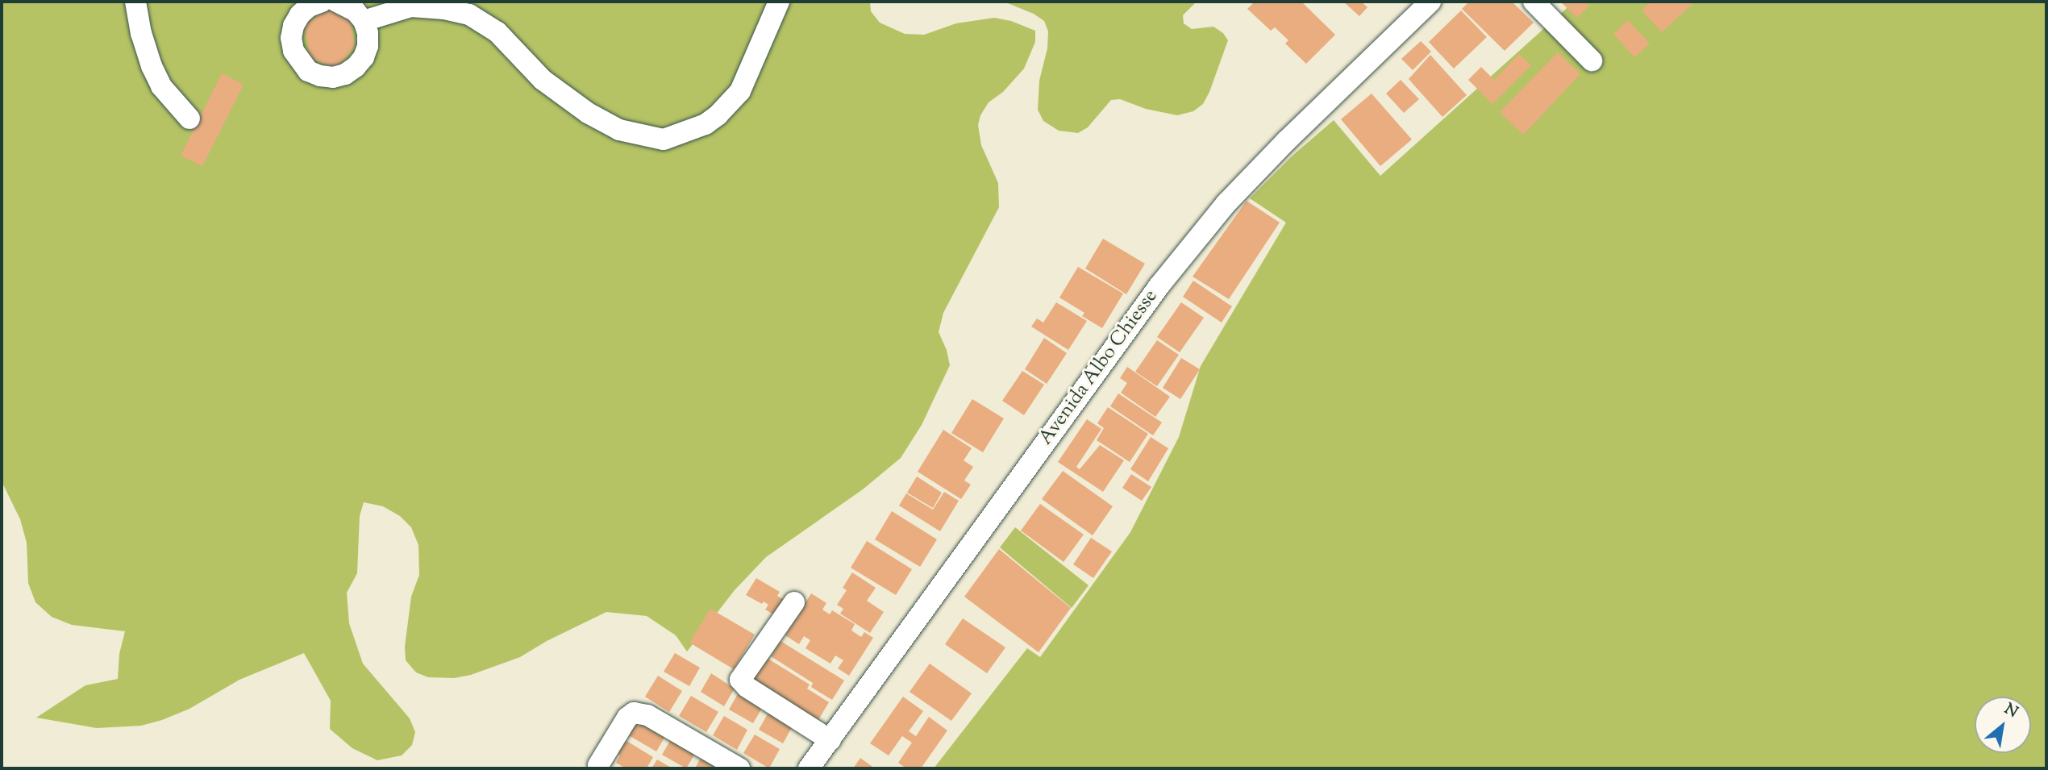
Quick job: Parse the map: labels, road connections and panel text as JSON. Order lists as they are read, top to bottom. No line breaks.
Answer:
{"streets":{"street":["Avenida Albo Chiesse"]},"north":"top right"}
